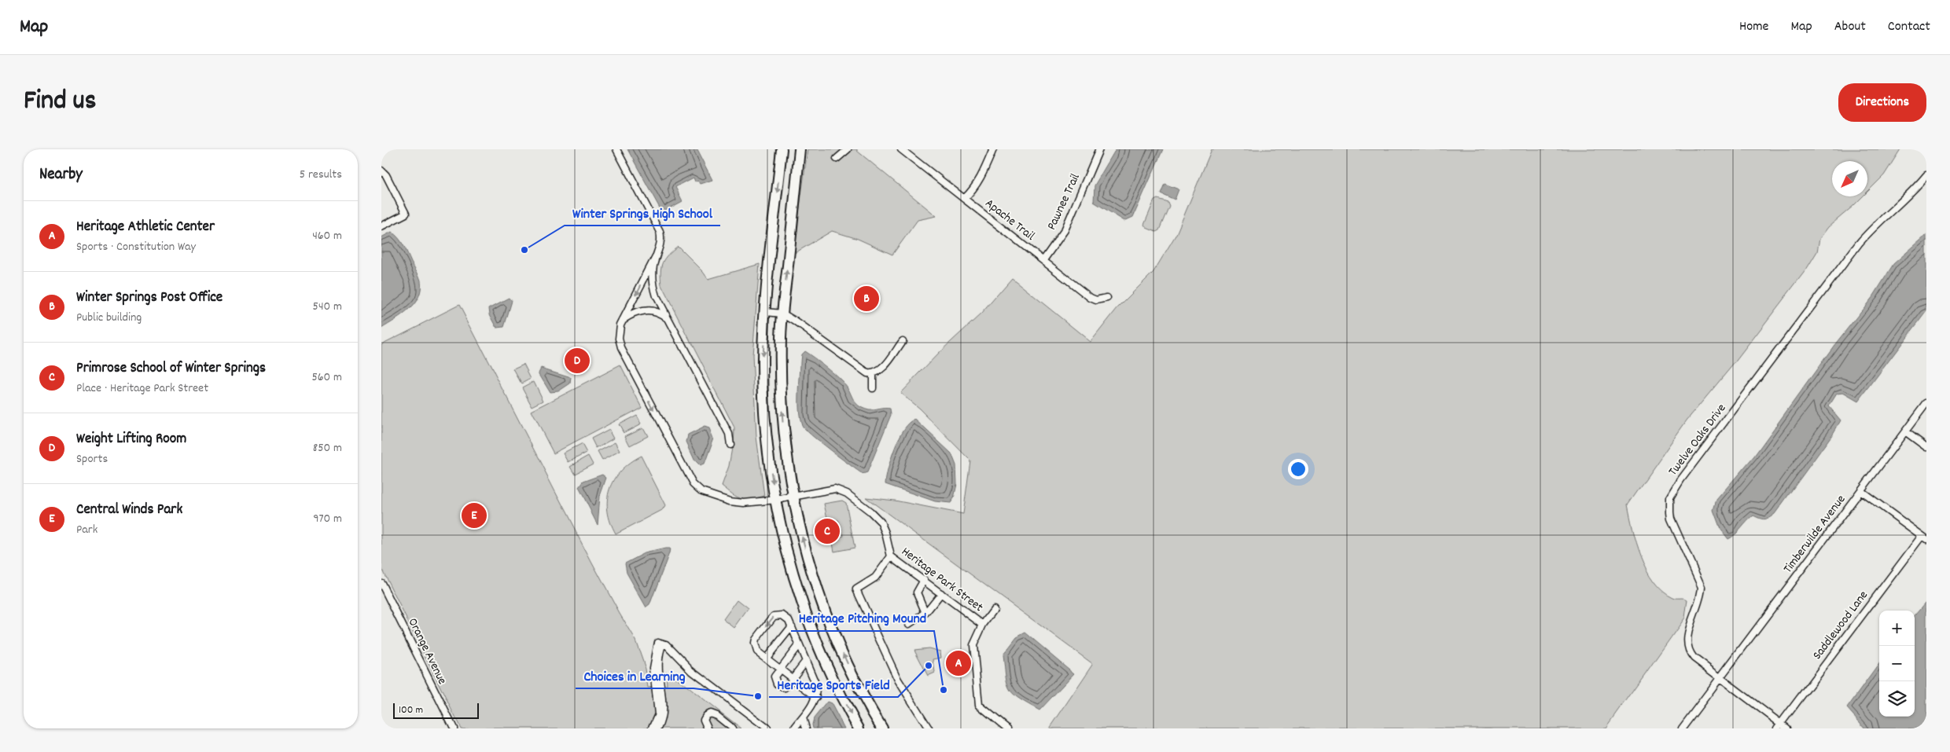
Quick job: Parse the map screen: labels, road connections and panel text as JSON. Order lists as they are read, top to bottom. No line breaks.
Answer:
{"streets":{"street":["Pawnee Trail","Apache Trail","Twelve Oaks Drive","Timberwilde Avenue","Heritage Park Street","Saddlewood Lane","Orange Avenue"]},"crossings":[["Pawnee Trail","Apache Trail"],["Twelve Oaks Drive","Timberwilde Avenue"],["Twelve Oaks Drive","Saddlewood Lane"]],"places":["Winter Springs High School","Heritage Sports Field","Heritage Pitching Mound","Choices in Learning"],"scale_bar":"100 m","north":"bottom left","page":{"header":"Map","nav":["Home","Map","About","Contact"],"title":"Find us","buttons":"Directions","heading":["Nearby","5 results"],"list":[{"mark":"A","name":"Heritage Athletic Center","note":"Sports · Constitution Way","value":"460 m"},{"mark":"B","name":"Winter Springs Post Office","note":"Public building","value":"540 m"},{"mark":"C","name":"Primrose School of Winter Springs","note":"Place · Heritage Park Street","value":"560 m"},{"mark":"D","name":"Weight Lifting Room","note":"Sports","value":"850 m"},{"mark":"E","name":"Central Winds Park","note":"Park","value":"970 m"}],"pins":["B","D","E","C","A"],"map_buttons":["+","−"],"scale":"100 m"}}
